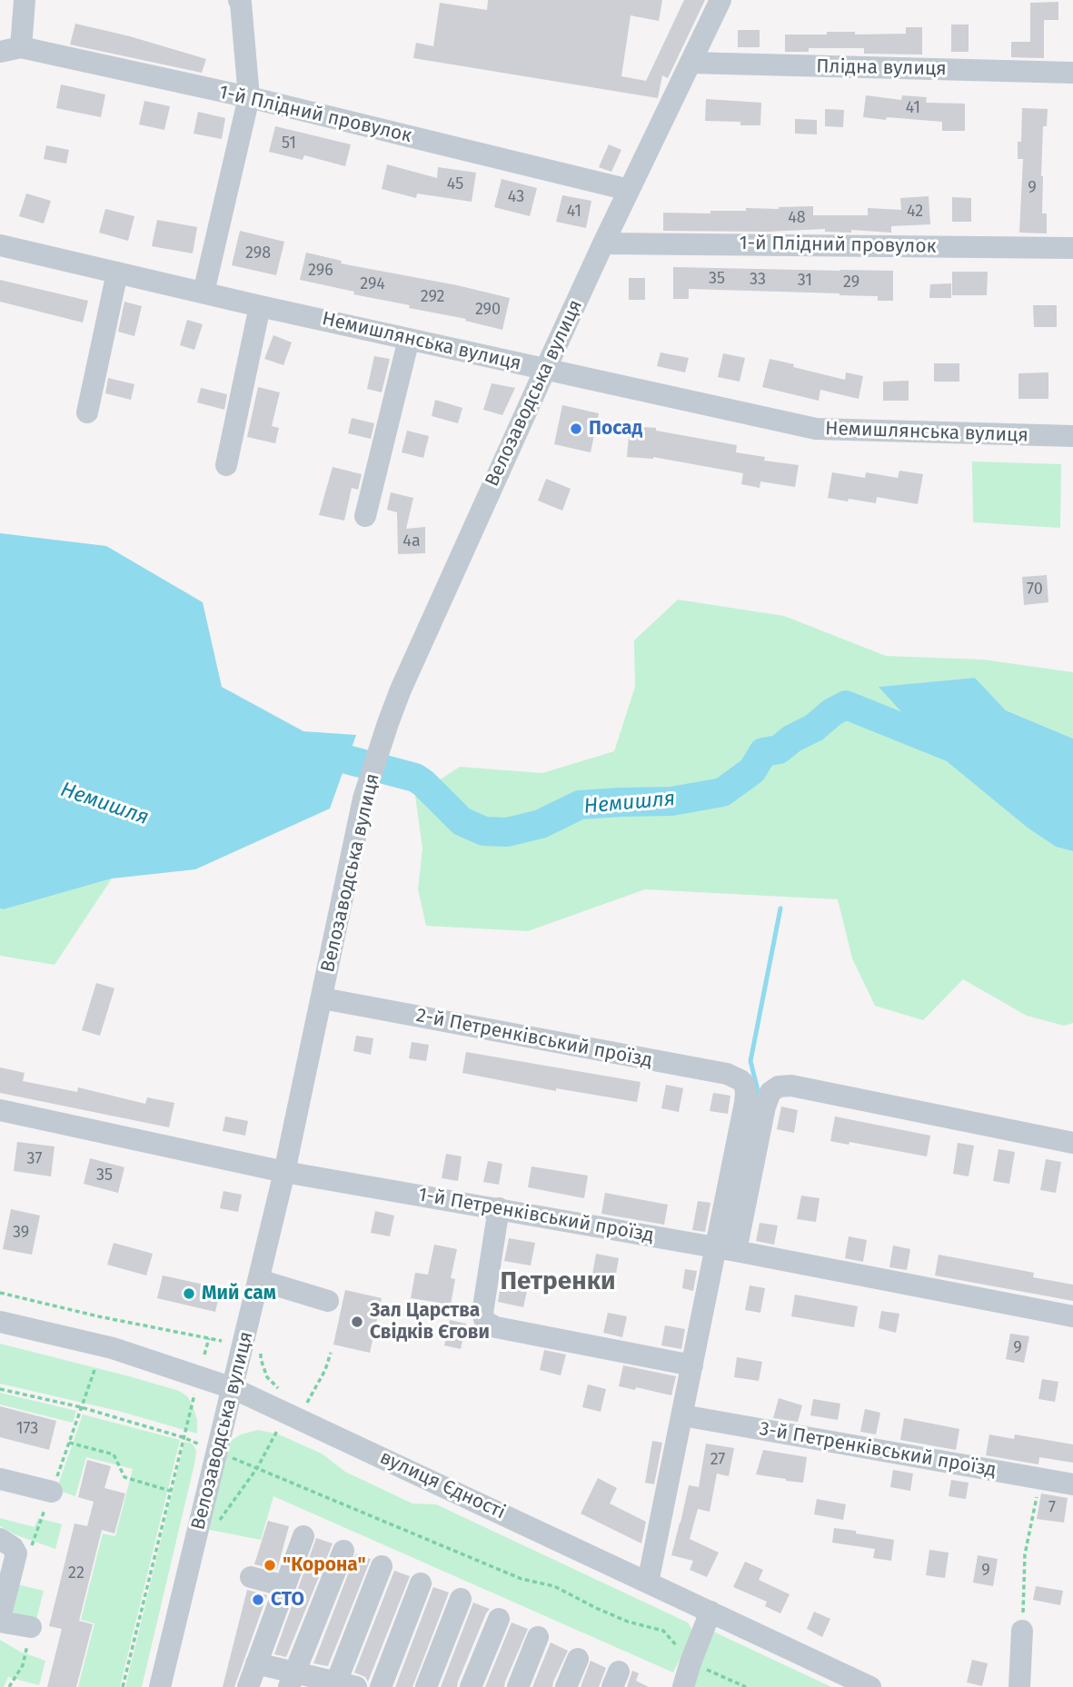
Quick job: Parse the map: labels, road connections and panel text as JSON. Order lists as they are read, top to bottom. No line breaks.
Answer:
{"streets":{"street":["Плідна вулиця","1-й Плідний провулок","Немишлянська вулиця","Велозаводська вулиця","2-й Петренківський проїзд","1-й Петренківський проїзд","3-й Петренківський проїзд","вулиця Єдності"]},"crossings":[["Плідна вулиця","Велозаводська вулиця"],["1-й Плідний провулок","Велозаводська вулиця"],["Немишлянська вулиця","Велозаводська вулиця"],["Велозаводська вулиця","2-й Петренківський проїзд"],["Велозаводська вулиця","1-й Петренківський проїзд"],["Велозаводська вулиця","вулиця Єдності"]],"districts":["Петренки"],"water":["Немишля"],"places":["Посад","Мий сам","Зал Царства Свідків Єгови","\"Корона\"","СТО"],"house_numbers":["41","51","45","9","43","41","42","48","298","296","35","33","31","29","294","292","290","4а","70","37","35","39","9","173","27","7","9","22"]}
